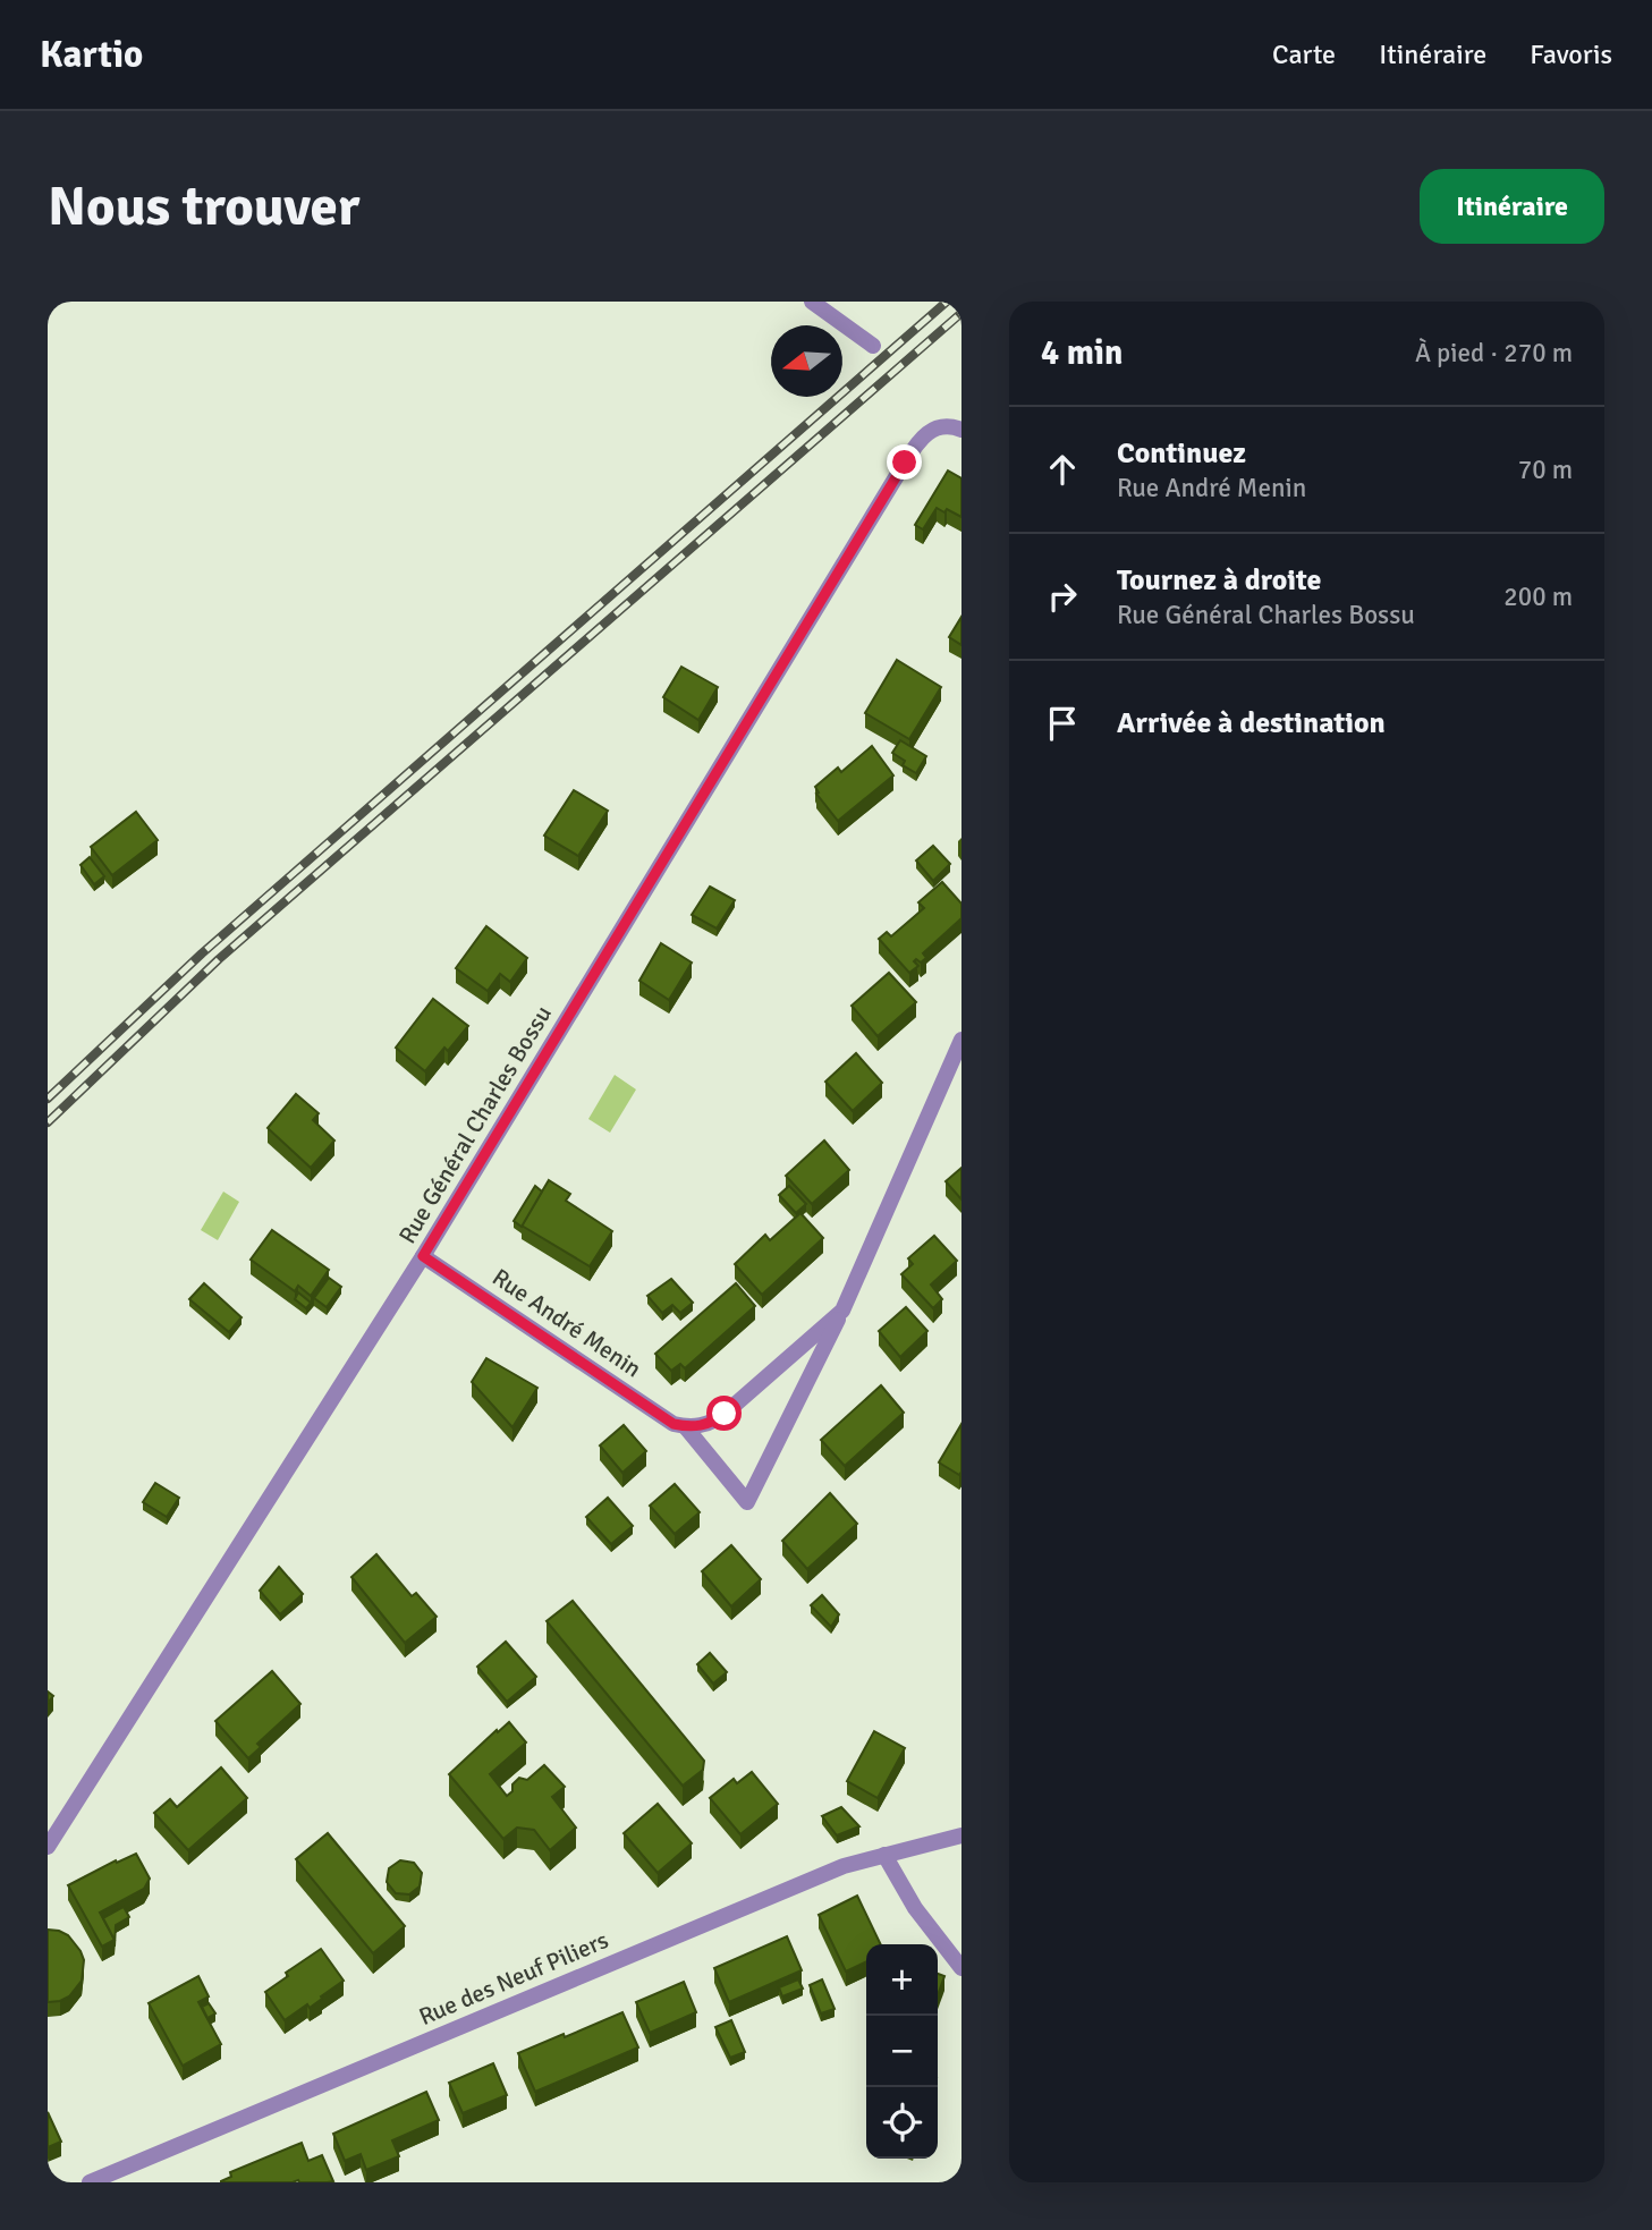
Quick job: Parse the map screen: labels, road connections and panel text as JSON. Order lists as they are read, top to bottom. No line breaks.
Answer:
{"streets":{"street":["Rue Général Charles Bossu","Rue André Menin","Rue des Neuf Piliers"]},"crossings":[["Rue Général Charles Bossu","Rue André Menin"]],"north":"left","page":{"header":"Kartio","nav":["Carte","Itinéraire","Favoris"],"buttons":"Itinéraire","title":"Nous trouver","heading":["4 min","À pied · 270 m"],"list":[["Continuez","Rue André Menin","70 m"],["Tournez à droite","Rue Général Charles Bossu","200 m"],"Arrivée à destination"],"map_buttons":["+","−"]}}
